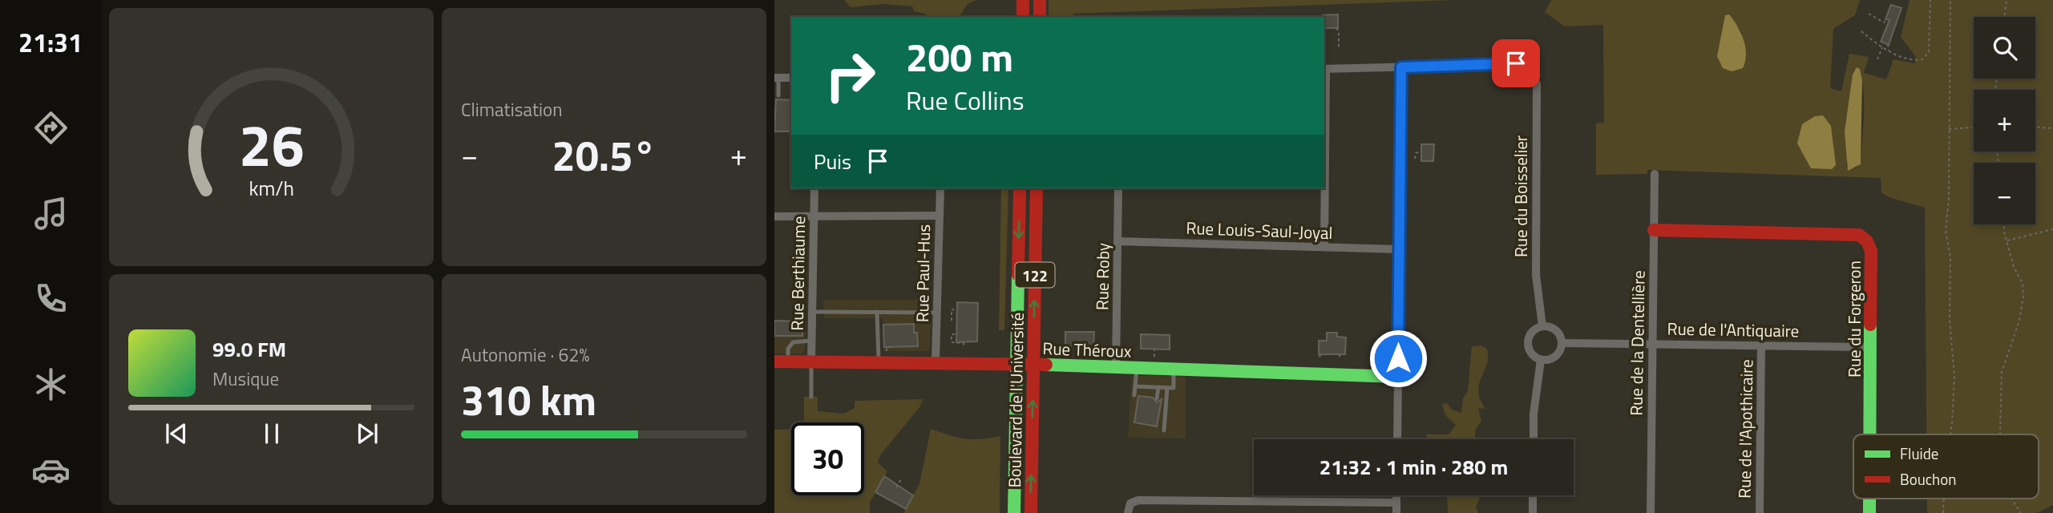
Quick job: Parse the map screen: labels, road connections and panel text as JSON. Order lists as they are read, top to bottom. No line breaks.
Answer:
{"streets":{"street":["Rue du Boisselier","Rue Louis-Saul-Joyal","Rue Berthiaume","Rue Paul-Hus","122","Rue Roby","Rue du Forgeron","Rue de l'Antiquaire","Rue de la Dentellière","Rue Théroux","Boulevard de l'Université","Rue de l'Apothicaire"]},"crossings":[["Rue du Boisselier","Rue de l'Antiquaire"],["Rue Louis-Saul-Joyal","Rue Roby"],["Rue Berthiaume","Rue Théroux"],["Rue Paul-Hus","Rue Théroux"],["Rue Roby","Rue Théroux"],["Rue du Forgeron","Rue de l'Antiquaire"],["Rue du Forgeron","Rue de la Dentellière"],["Rue de l'Antiquaire","Rue de la Dentellière"],["Rue de l'Antiquaire","Rue de l'Apothicaire"],["Rue Théroux","Boulevard de l'Université"]],"legend":["Fluide","Bouchon"],"page":{"tabs":"21:31","tile":["Climatisation",["Autonomie · 62%","310 km"]],"map_buttons":["+","−"],"turn":["200 m","Rue Collins"],"heat":["−","20.5°","+"],"then":"Puis","song":["99.0 FM","Musique"],"limit":"30","trip":"21:32 · 1 min · 280 m","gauge":["26","km/h"]}}
